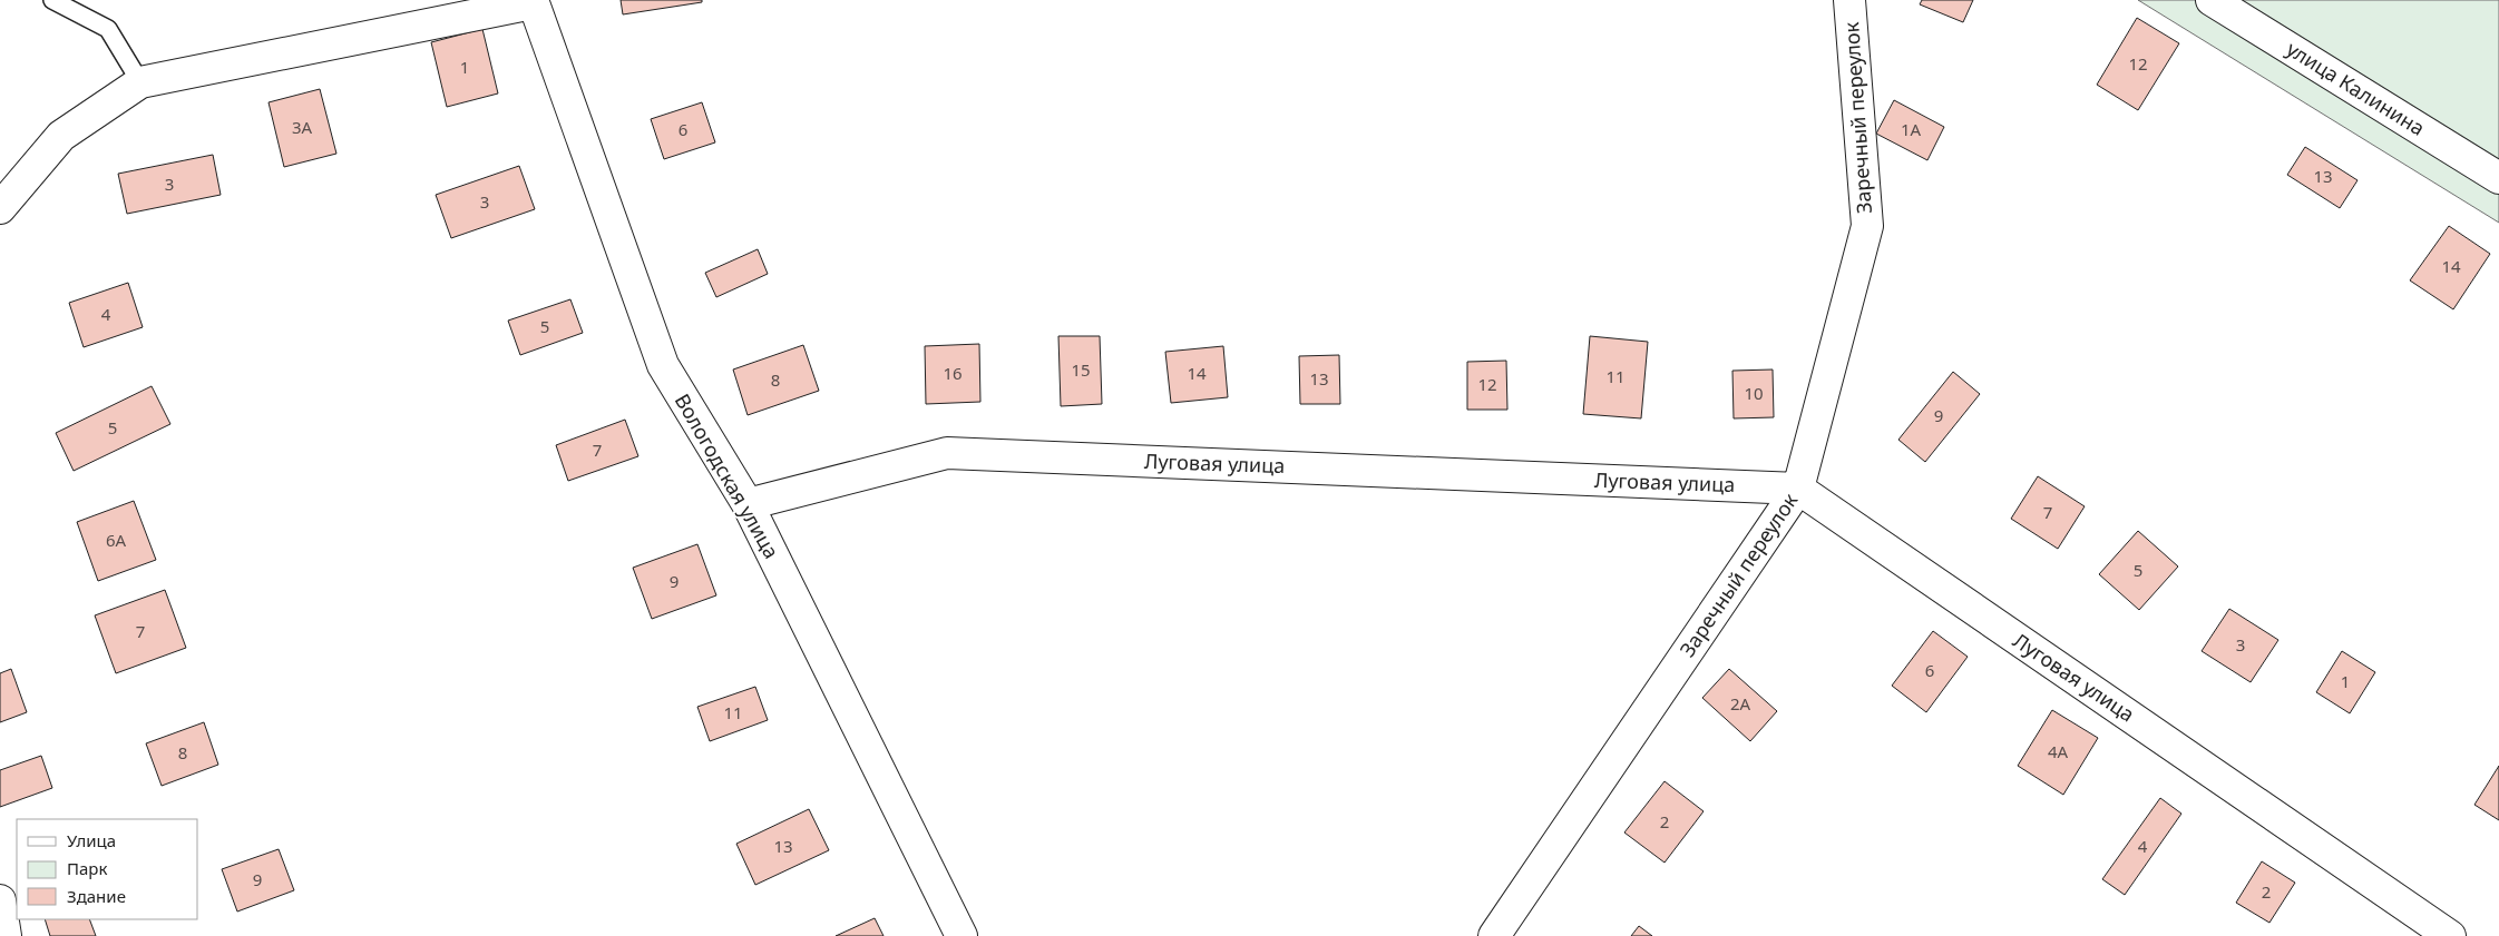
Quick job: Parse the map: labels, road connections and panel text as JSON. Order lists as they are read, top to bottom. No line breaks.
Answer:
{"streets":{"street":["улица Калинина","Заречный переулок","Луговая улица","Вологодская улица"]},"crossings":[["Заречный переулок","Луговая улица"],["Луговая улица","Вологодская улица"]],"house_numbers":["12","1","3А","6","1А","13","3","3","14","4","5","15","16","14","11","13","8","12","10","9","5","7","7","6А","5","9","7","3","6","1","2А","11","4А","8","2","13","4","9","2"],"legend":["Улица","Парк","Здание"]}
